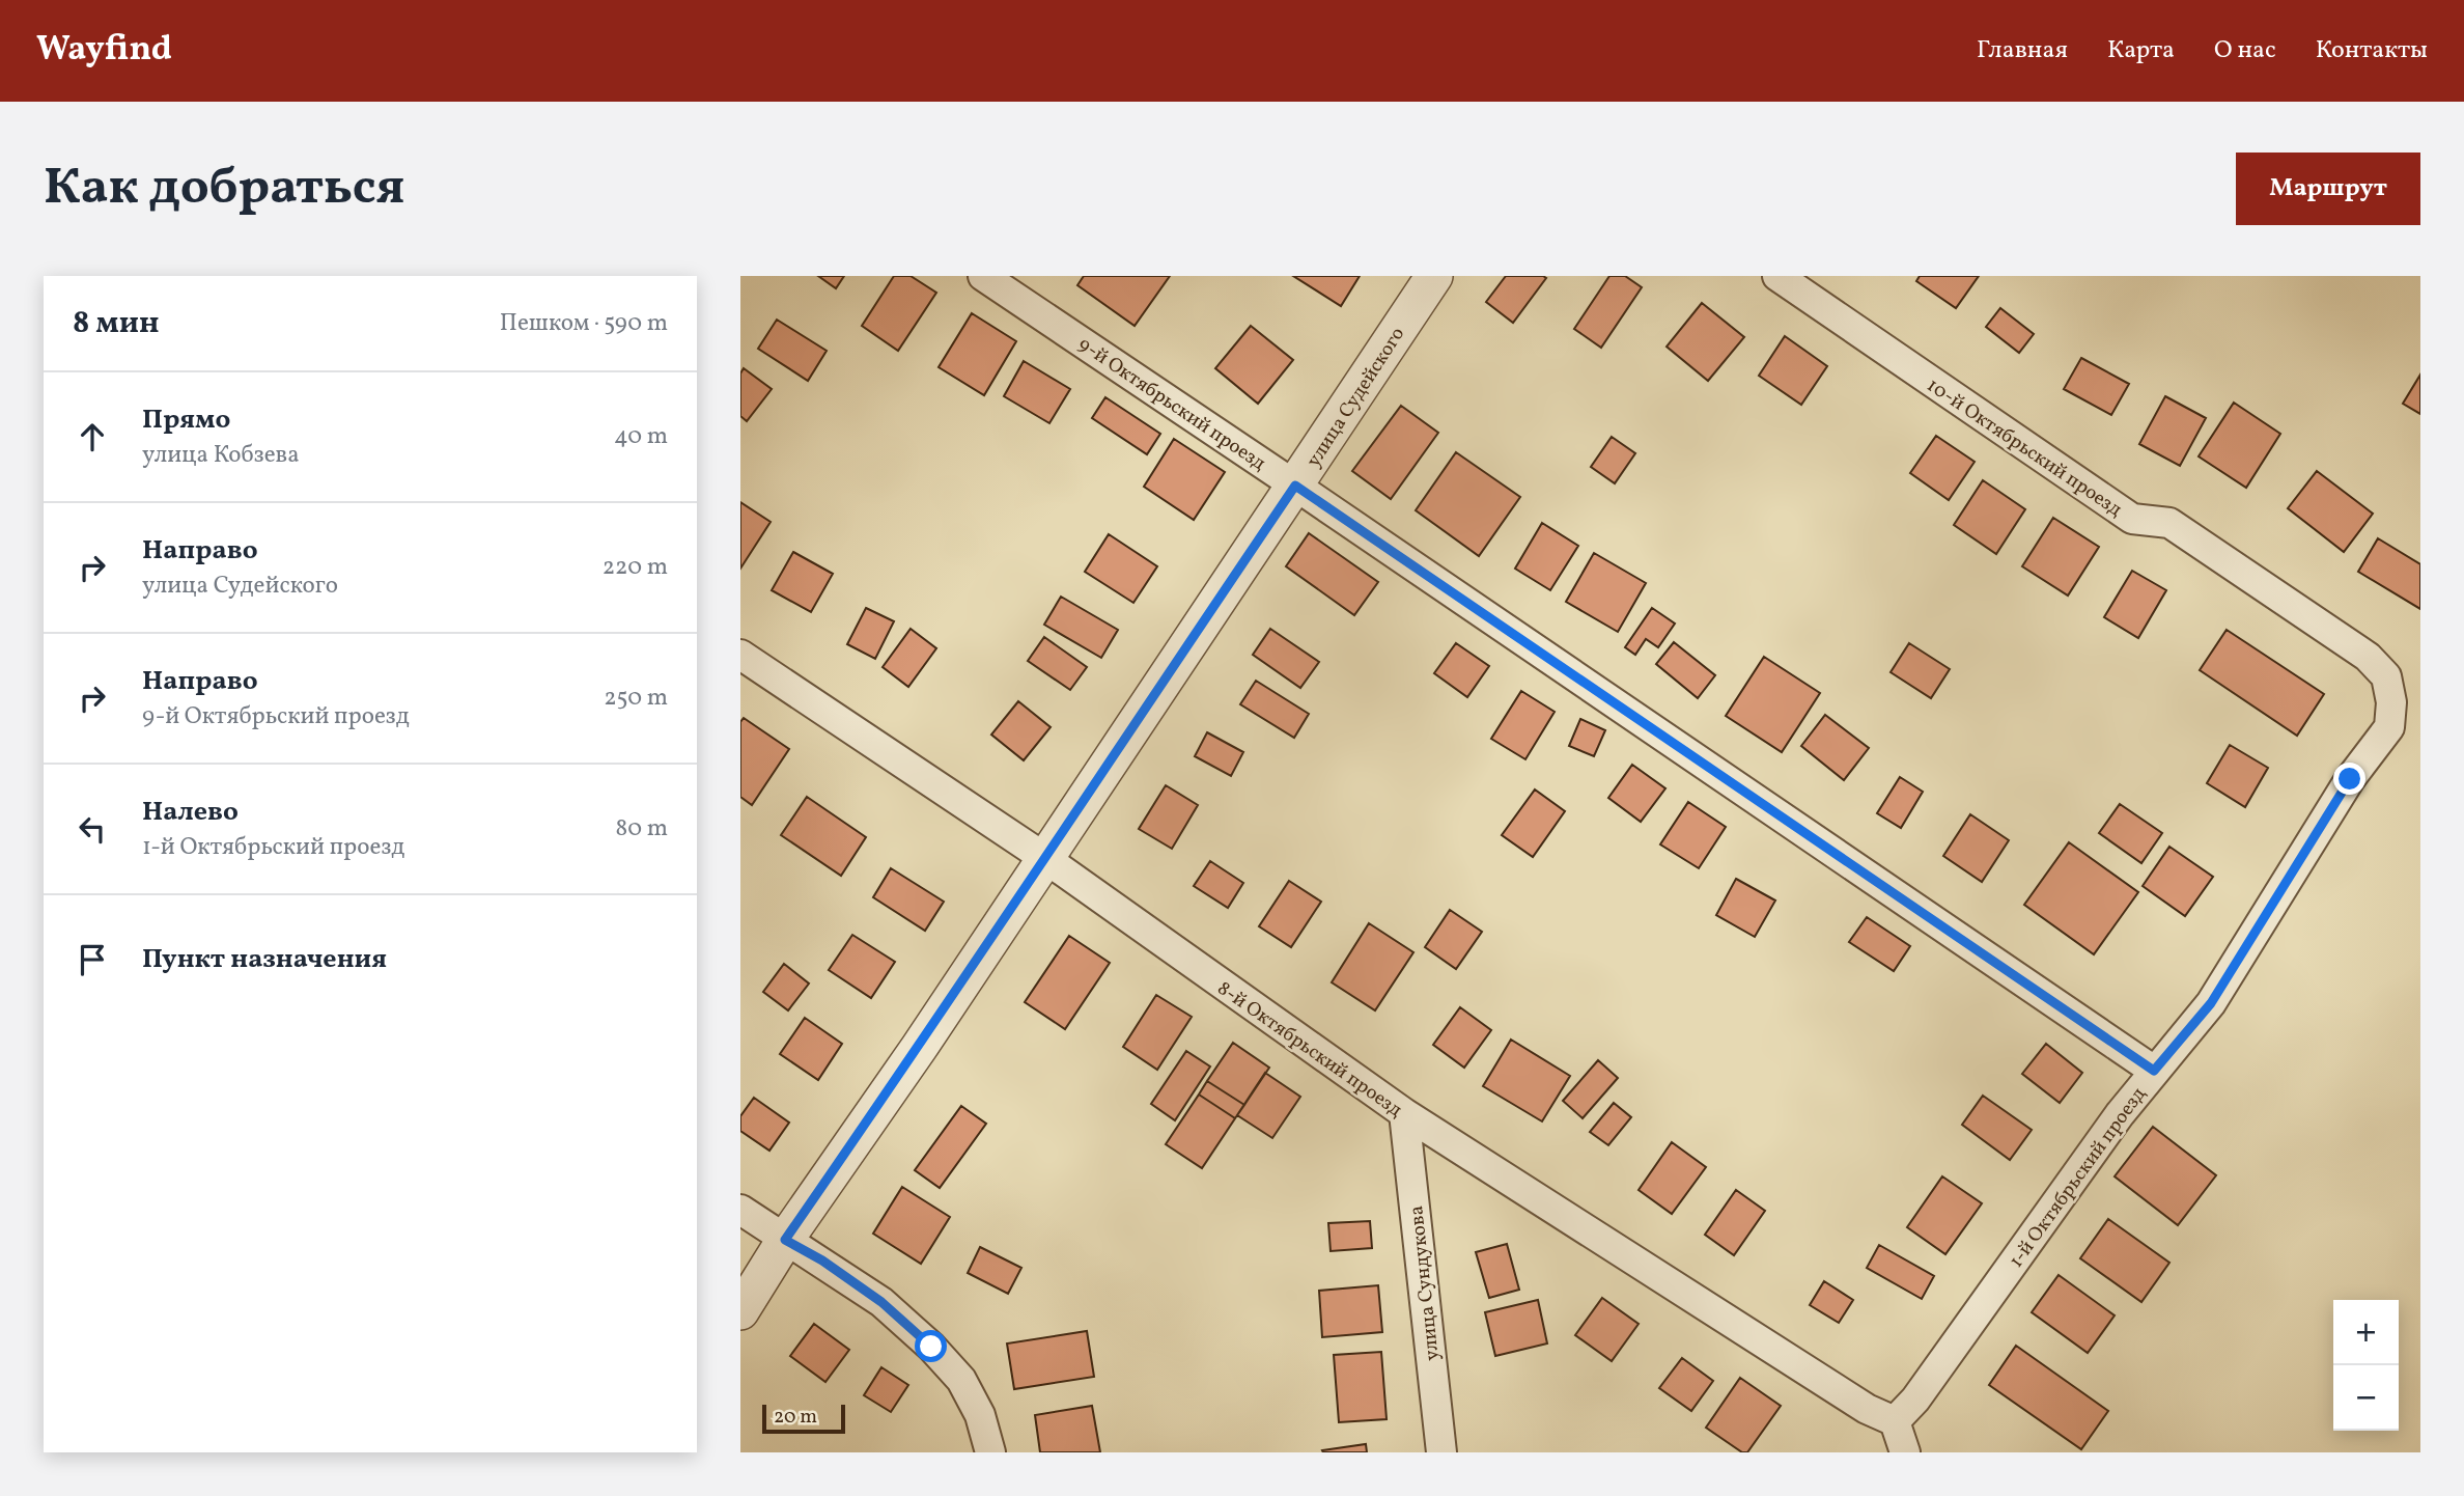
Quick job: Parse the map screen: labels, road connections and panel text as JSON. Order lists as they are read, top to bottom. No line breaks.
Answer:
{"streets":{"street":["улица Судейского","9-й Октябрьский проезд","10-й Октябрьский проезд","8-й Октябрьский проезд","1-й Октябрьский проезд","улица Сундукова"]},"crossings":[["улица Судейского","9-й Октябрьский проезд"],["улица Судейского","8-й Октябрьский проезд"],["9-й Октябрьский проезд","1-й Октябрьский проезд"],["10-й Октябрьский проезд","1-й Октябрьский проезд"],["8-й Октябрьский проезд","1-й Октябрьский проезд"],["8-й Октябрьский проезд","улица Сундукова"]],"scale_bar":"20 m","page":{"header":"Wayfind","nav":["Главная","Карта","О нас","Контакты"],"buttons":"Маршрут","title":"Как добраться","heading":["8 мин","Пешком · 590 m"],"list":[["Прямо","улица Кобзева","40 m"],["Направо","улица Судейского","220 m"],["Направо","9-й Октябрьский проезд","250 m"],["Налево","1-й Октябрьский проезд","80 m"],"Пункт назначения"],"map_buttons":["+","−"],"scale":"20 m"}}
